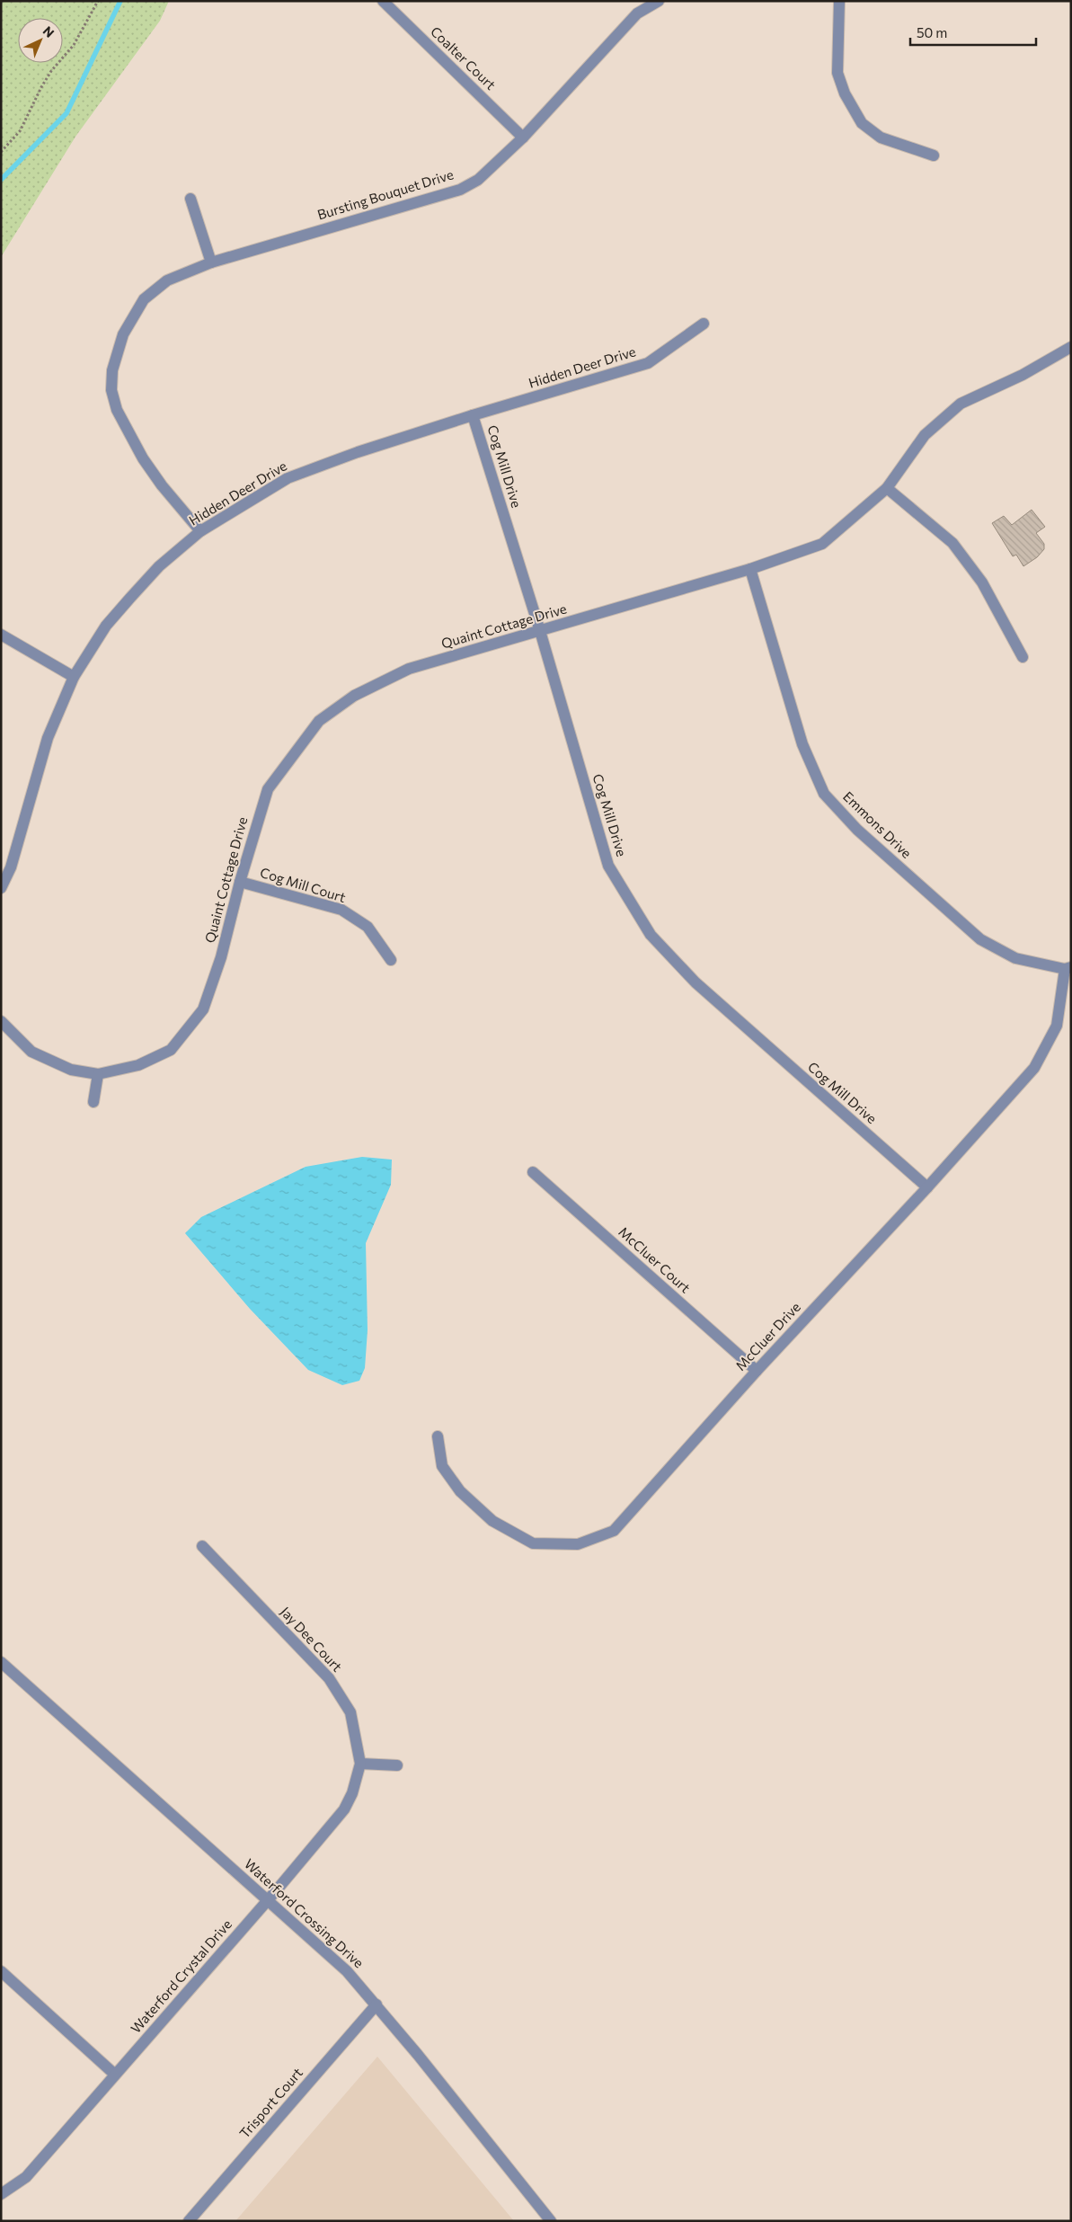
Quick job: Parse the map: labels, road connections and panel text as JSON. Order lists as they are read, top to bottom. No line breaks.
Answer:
{"streets":{"street":["Coalter Court","Bursting Bouquet Drive","Hidden Deer Drive","Cog Mill Drive","Quaint Cottage Drive","Emmons Drive","Cog Mill Court","McCluer Court","McCluer Drive","Jay Dee Court","Waterford Crossing Drive","Waterford Crystal Drive","Trisport Court"]},"crossings":[["Coalter Court","Bursting Bouquet Drive"],["Bursting Bouquet Drive","Hidden Deer Drive"],["Hidden Deer Drive","Cog Mill Drive"],["Cog Mill Drive","Quaint Cottage Drive"],["Cog Mill Drive","McCluer Drive"],["Quaint Cottage Drive","Emmons Drive"],["Quaint Cottage Drive","Cog Mill Court"],["Emmons Drive","McCluer Drive"],["McCluer Court","McCluer Drive"],["Jay Dee Court","Waterford Crystal Drive"],["Waterford Crossing Drive","Waterford Crystal Drive"],["Waterford Crossing Drive","Trisport Court"]],"scale_bar":"50 m","north":"top right"}
